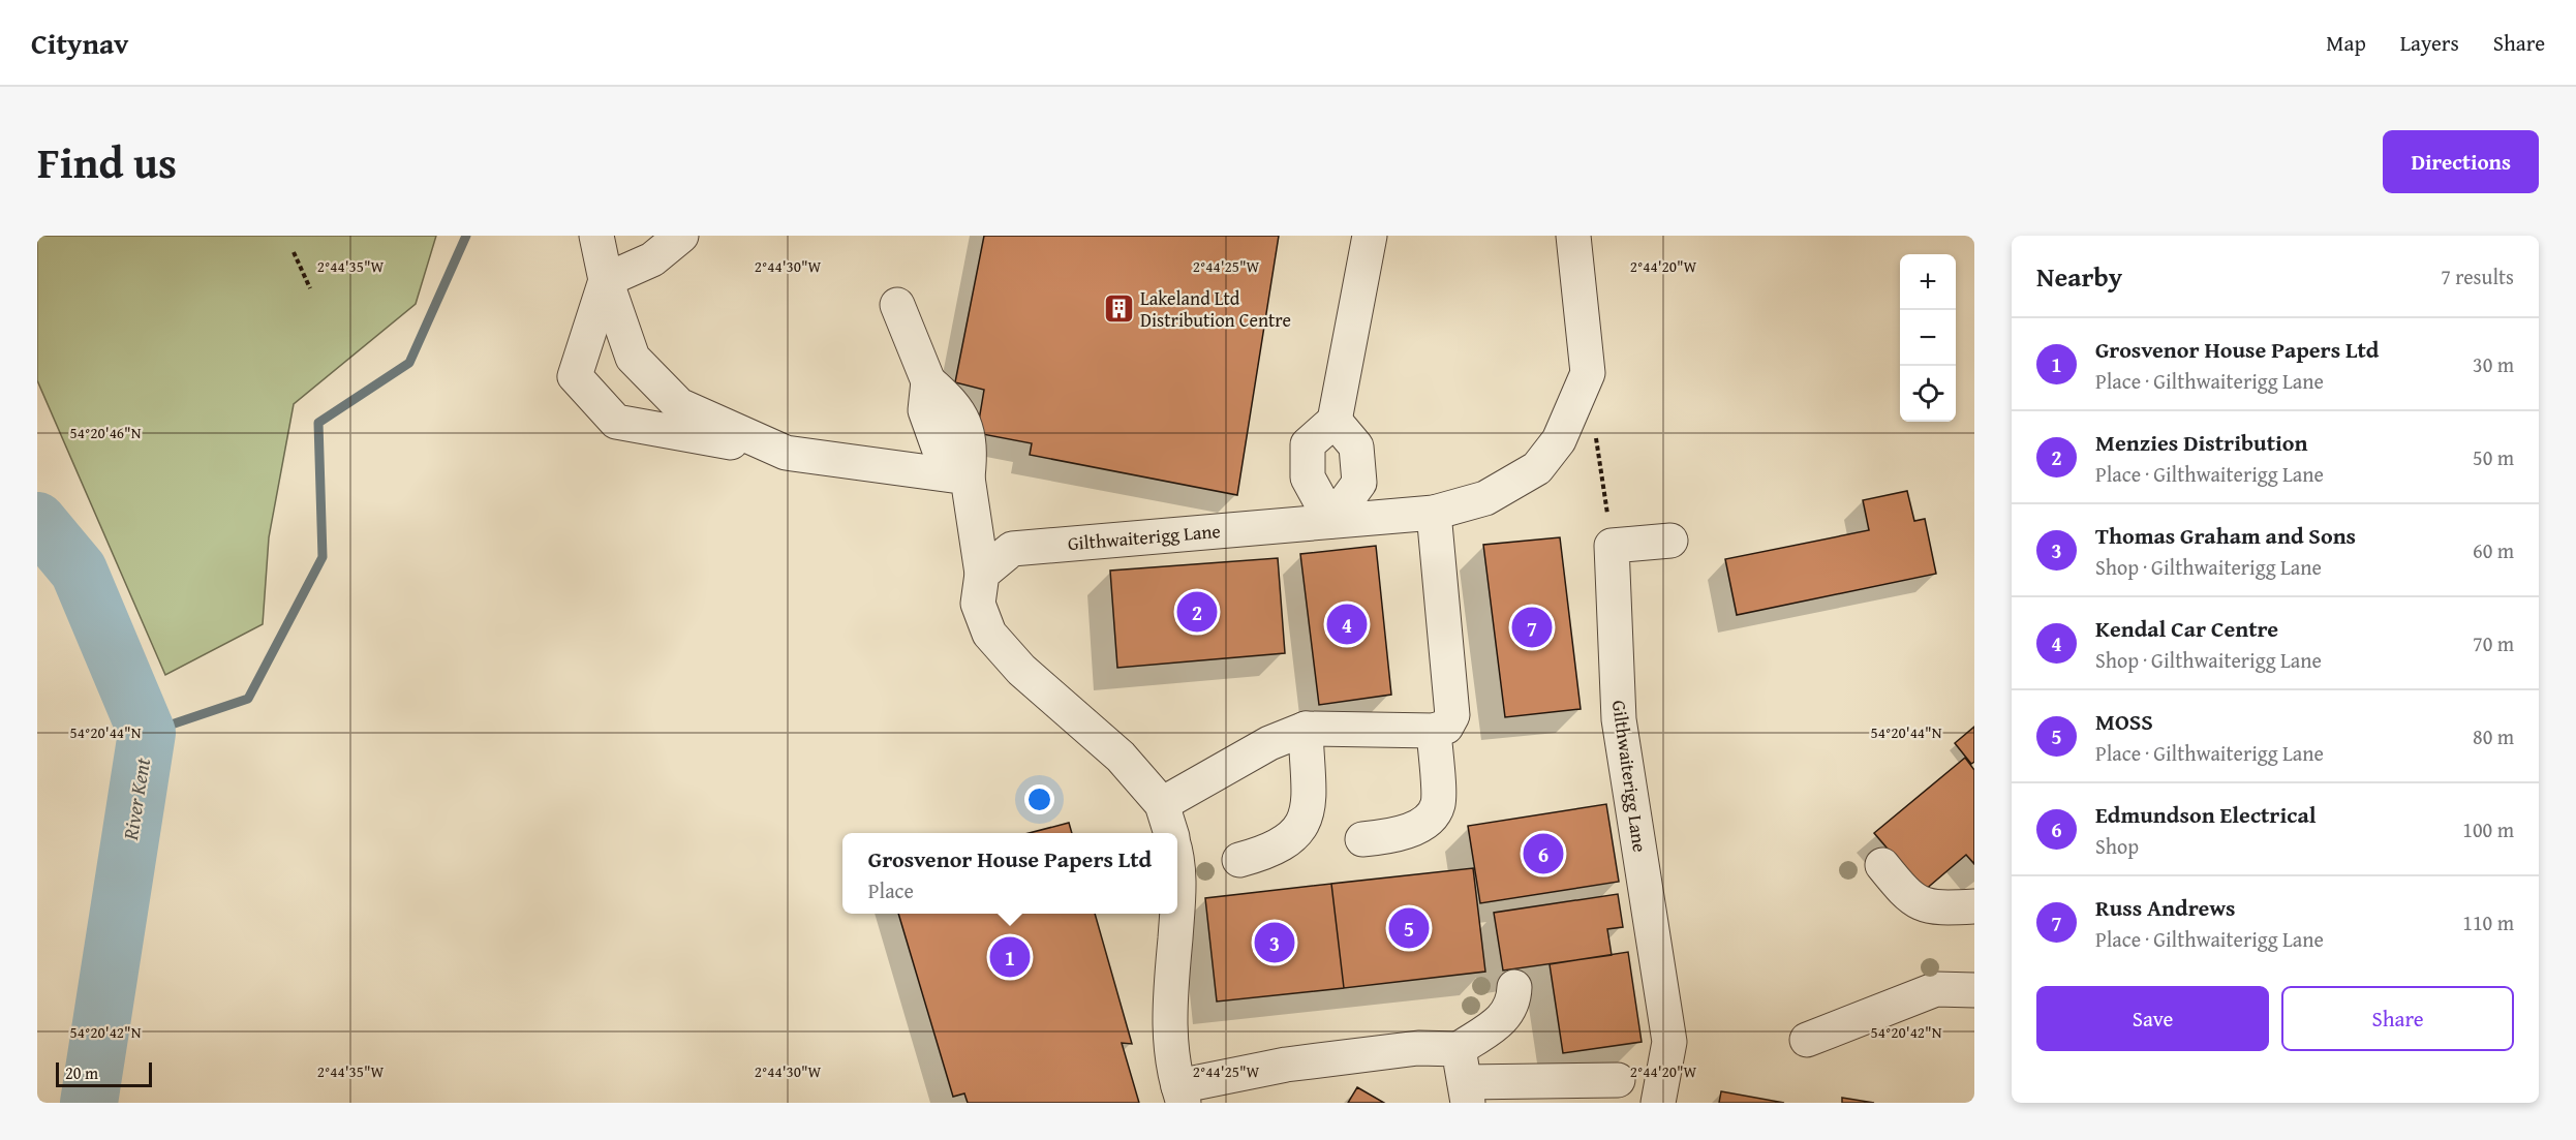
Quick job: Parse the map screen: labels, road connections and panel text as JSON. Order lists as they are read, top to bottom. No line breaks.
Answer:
{"streets":{"street":["Gilthwaiterigg Lane"]},"water":["River Kent"],"places":{"building":["Lakeland Ltd Distribution Centre"]},"scale_bar":"20 m","page":{"header":"Citynav","nav":["Map","Layers","Share"],"title":"Find us","buttons":["Directions",["Save","Share"]],"heading":["Nearby","7 results"],"map_buttons":["+","−"],"list":[{"mark":"1","name":"Grosvenor House Papers Ltd","note":"Place · Gilthwaiterigg Lane","value":"30 m"},{"mark":"2","name":"Menzies Distribution","note":"Place · Gilthwaiterigg Lane","value":"50 m"},{"mark":"3","name":"Thomas Graham and Sons","note":"Shop · Gilthwaiterigg Lane","value":"60 m"},{"mark":"4","name":"Kendal Car Centre","note":"Shop · Gilthwaiterigg Lane","value":"70 m"},{"mark":"5","name":"MOSS","note":"Place · Gilthwaiterigg Lane","value":"80 m"},{"mark":"6","name":"Edmundson Electrical","note":"Shop","value":"100 m"},{"mark":"7","name":"Russ Andrews","note":"Place · Gilthwaiterigg Lane","value":"110 m"}],"pins":["2","4","7","6","5","3","1"],"popup":["Grosvenor House Papers Ltd","Place"],"scale":"20 m"},"coordinates":["2°44'35\"W","2°44'30\"W","2°44'25\"W","2°44'20\"W","54°20'46\"N","54°20'44\"N","54°20'42\"N"]}
